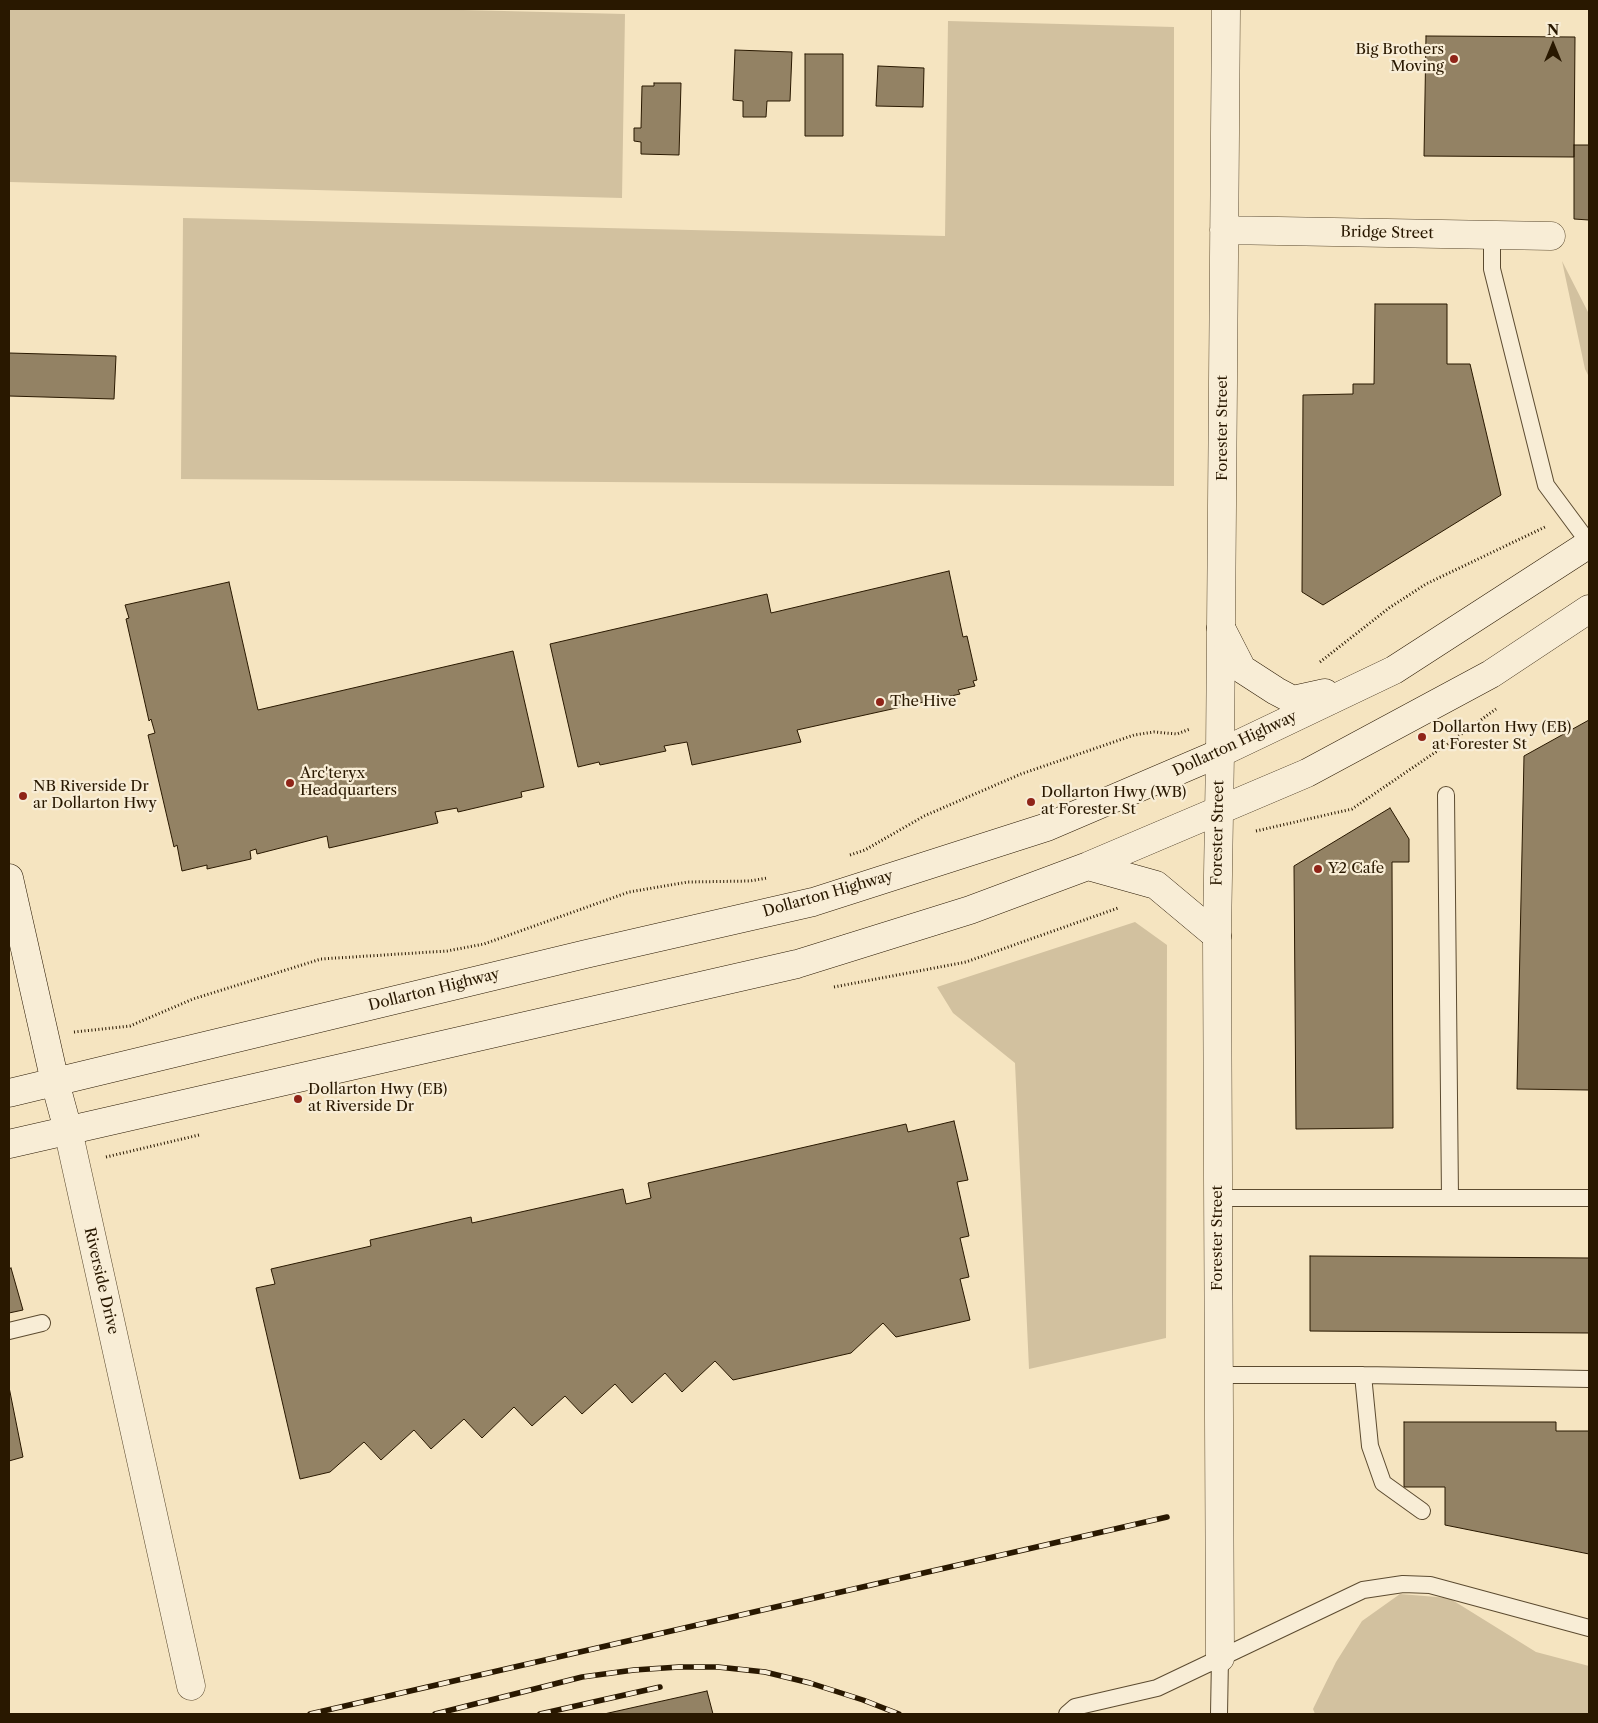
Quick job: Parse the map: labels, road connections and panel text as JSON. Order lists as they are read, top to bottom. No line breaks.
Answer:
{"streets":{"street":["Bridge Street","Forester Street","Dollarton Highway","Riverside Drive"]},"crossings":[["Bridge Street","Forester Street"],["Forester Street","Dollarton Highway"],["Dollarton Highway","Riverside Drive"]],"places":["Big Brothers Moving","The Hive","Dollarton Hwy (EB) at Forester St","Arc'teryx Headquarters","NB Riverside Dr ar Dollarton Hwy","Dollarton Hwy (WB) at Forester St","Y2 Cafe","Dollarton Hwy (EB) at Riverside Dr"],"north":"top"}
